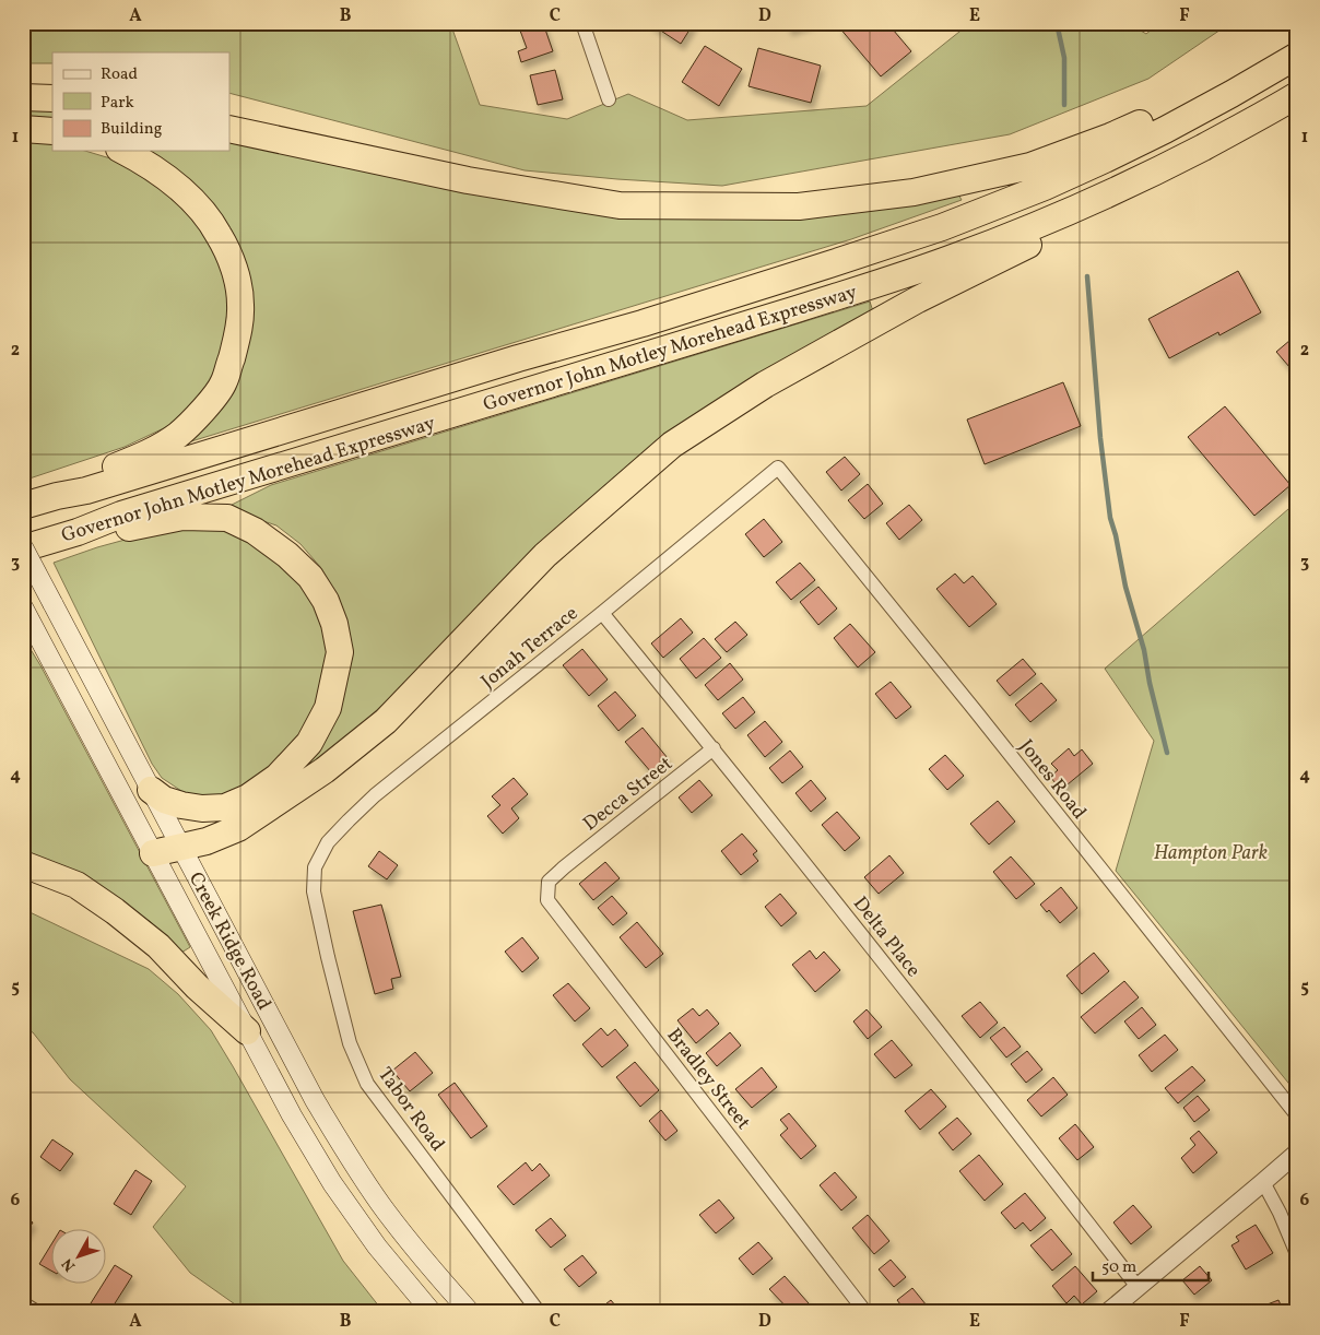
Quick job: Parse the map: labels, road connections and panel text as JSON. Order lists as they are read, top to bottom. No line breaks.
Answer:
{"streets":{"highway":["Governor John Motley Morehead Expressway"],"main road":["Creek Ridge Road"],"street":["Jonah Terrace","Jones Road","Decca Street","Delta Place","Bradley Street","Tabor Road"]},"crossings":[["Governor John Motley Morehead Expressway","Creek Ridge Road"],["Jonah Terrace","Jones Road"],["Jonah Terrace","Delta Place"],["Jonah Terrace","Tabor Road"],["Decca Street","Delta Place"],["Decca Street","Bradley Street"]],"parks":["Hampton Park"],"legend":["Road","Park","Building"],"scale_bar":"50 m","north":"bottom left","grid":{"columns":["A","B","C","D","E","F"],"rows":["1","2","3","4","5","6"]}}
